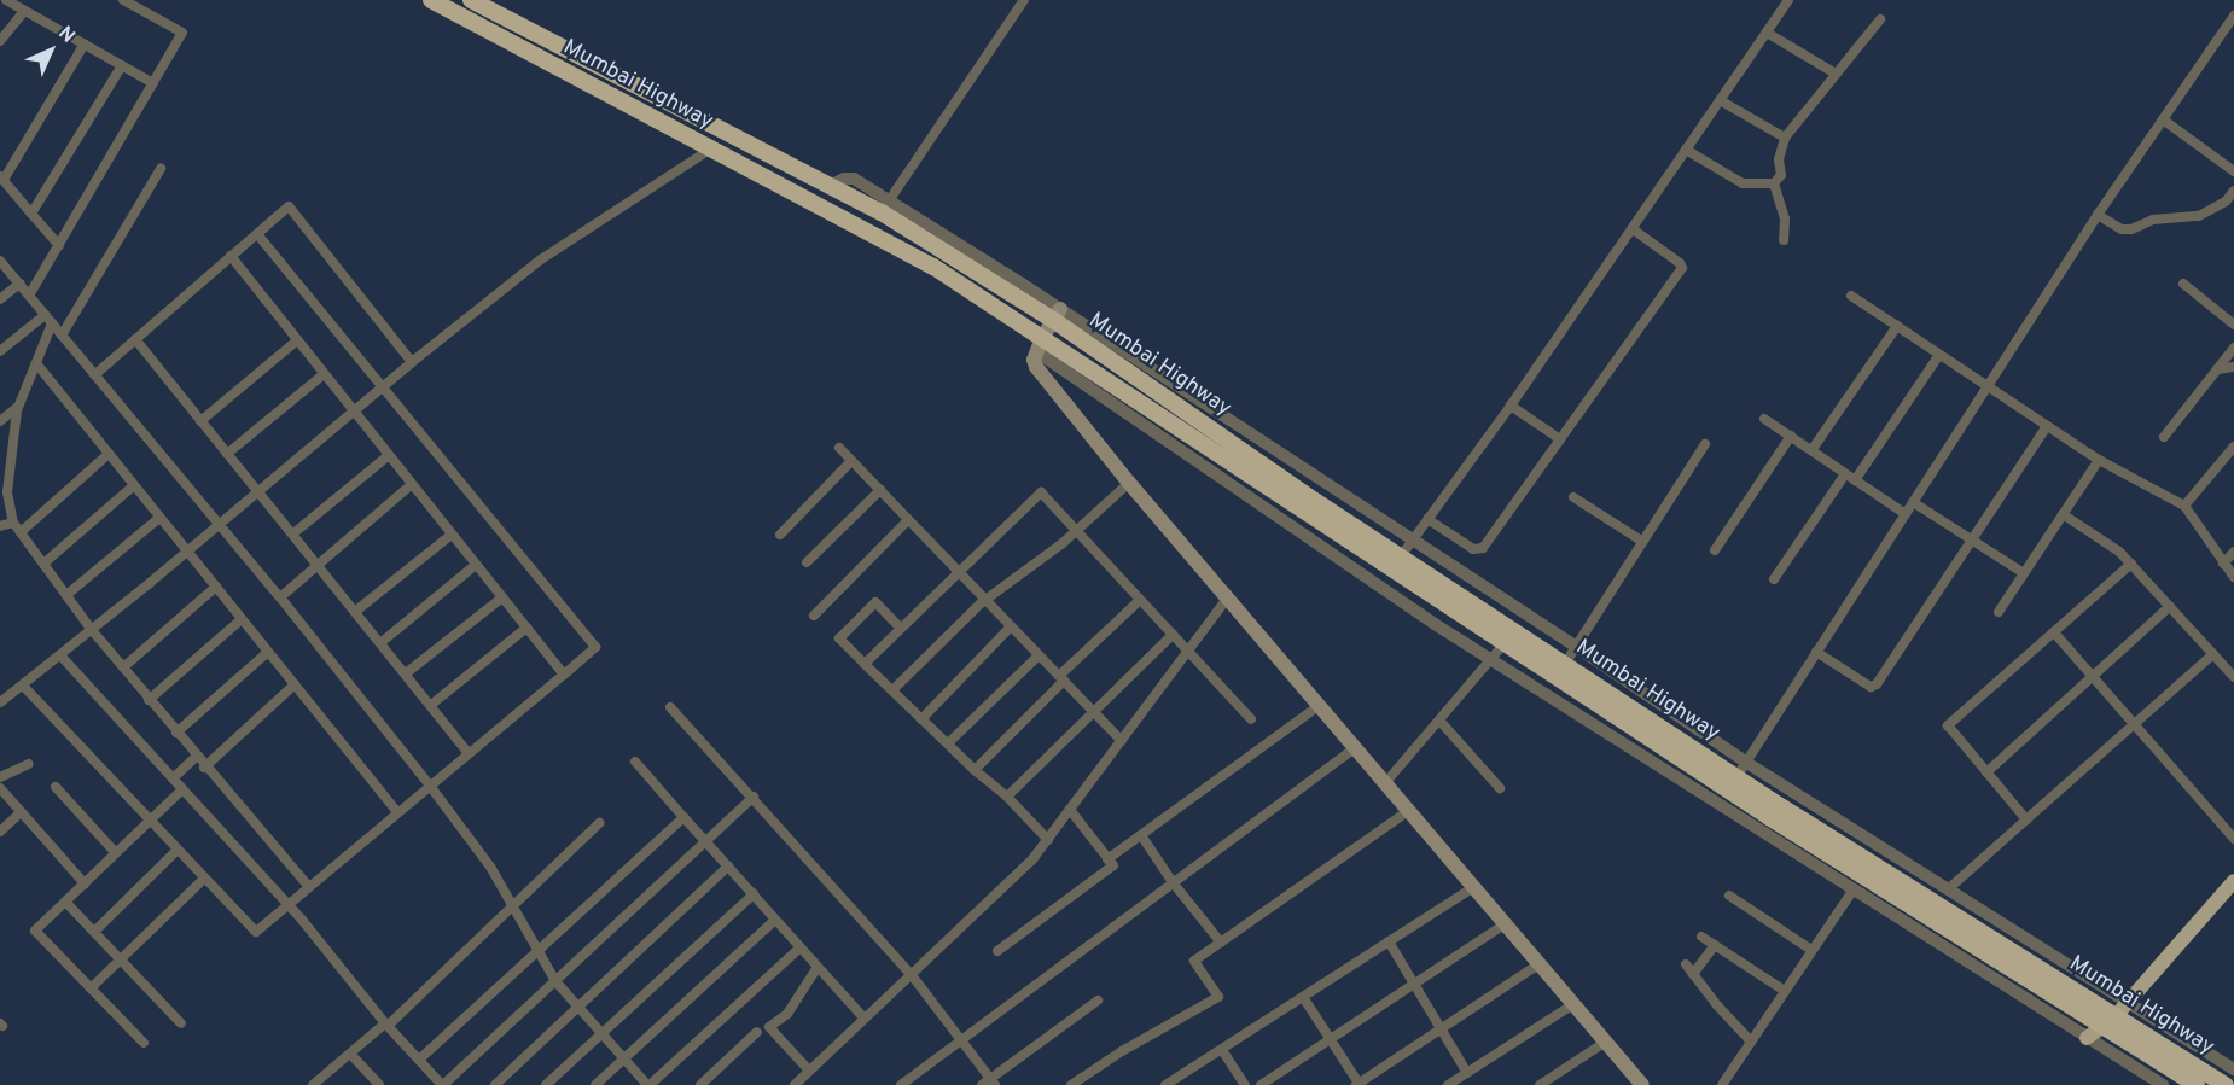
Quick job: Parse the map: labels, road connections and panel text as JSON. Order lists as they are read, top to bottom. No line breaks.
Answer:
{"streets":{"highway":["Mumbai Highway"]},"north":"top right"}
